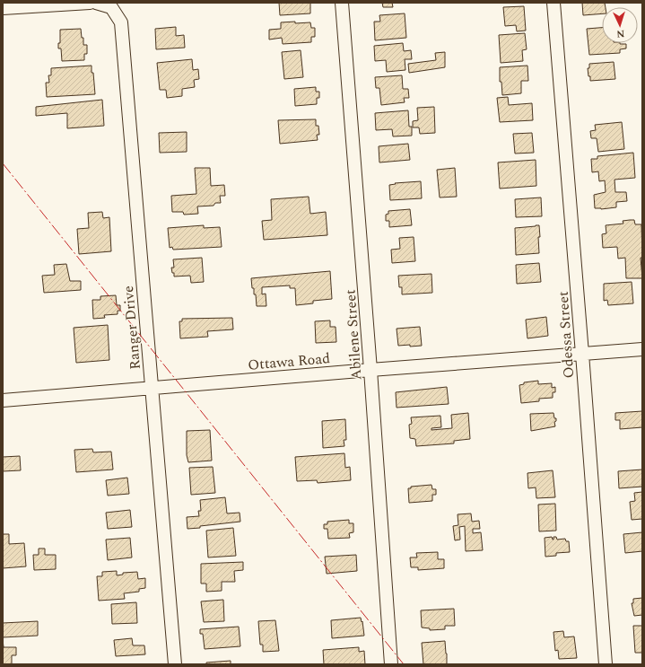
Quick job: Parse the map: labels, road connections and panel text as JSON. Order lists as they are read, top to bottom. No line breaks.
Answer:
{"streets":{"street":["Ranger Drive","Abilene Street","Odessa Street","Ottawa Road"]},"crossings":[["Ranger Drive","Ottawa Road"],["Abilene Street","Ottawa Road"],["Odessa Street","Ottawa Road"]],"north":"bottom"}
